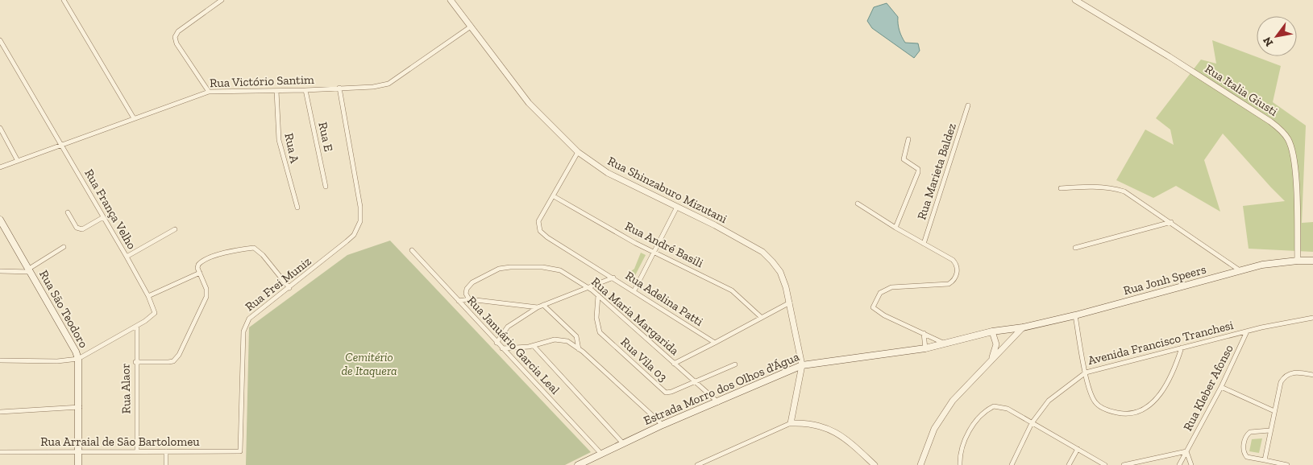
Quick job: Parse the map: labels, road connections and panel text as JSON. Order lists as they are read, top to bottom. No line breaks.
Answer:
{"streets":{"main road":["Rua Jonh Speers","Rua São Teodoro","Estrada Morro dos Olhos d'Água"],"street":["Rua Victório Santim","Rua Italia Giusti","Rua E","Rua A","Rua Marieta Baldez","Rua Shinzaburo Mizutani","Rua França Velho","Rua André Basili","Rua Frei Muniz","Rua Adelina Patti","Rua Maria Margarida","Avenida Francisco Tranchesi","Rua Januário Garcia Leal","Rua Vila 03","Rua Kleber Afonso","Rua Alaor","Rua Arraial de São Bartolomeu"]},"crossings":[["Rua Victório Santim","Rua E"],["Rua Victório Santim","Rua A"],["Rua Victório Santim","Rua Shinzaburo Mizutani"],["Rua Victório Santim","Rua França Velho"],["Rua Victório Santim","Rua Frei Muniz"],["Rua Italia Giusti","Rua Jonh Speers"],["Rua Shinzaburo Mizutani","Estrada Morro dos Olhos d'Água"],["Rua França Velho","Rua São Teodoro"],["Rua França Velho","Rua Alaor"],["Rua André Basili","Rua Adelina Patti"],["Rua Jonh Speers","Estrada Morro dos Olhos d'Água"],["Rua Frei Muniz","Rua Arraial de São Bartolomeu"],["Rua São Teodoro","Rua Arraial de São Bartolomeu"],["Rua Maria Margarida","Rua Vila 03"],["Rua Maria Margarida","Estrada Morro dos Olhos d'Água"],["Avenida Francisco Tranchesi","Rua Kleber Afonso"],["Rua Januário Garcia Leal","Estrada Morro dos Olhos d'Água"],["Rua Alaor","Rua Arraial de São Bartolomeu"]],"parks":["Cemitério de Itaquera"],"north":"bottom left"}
